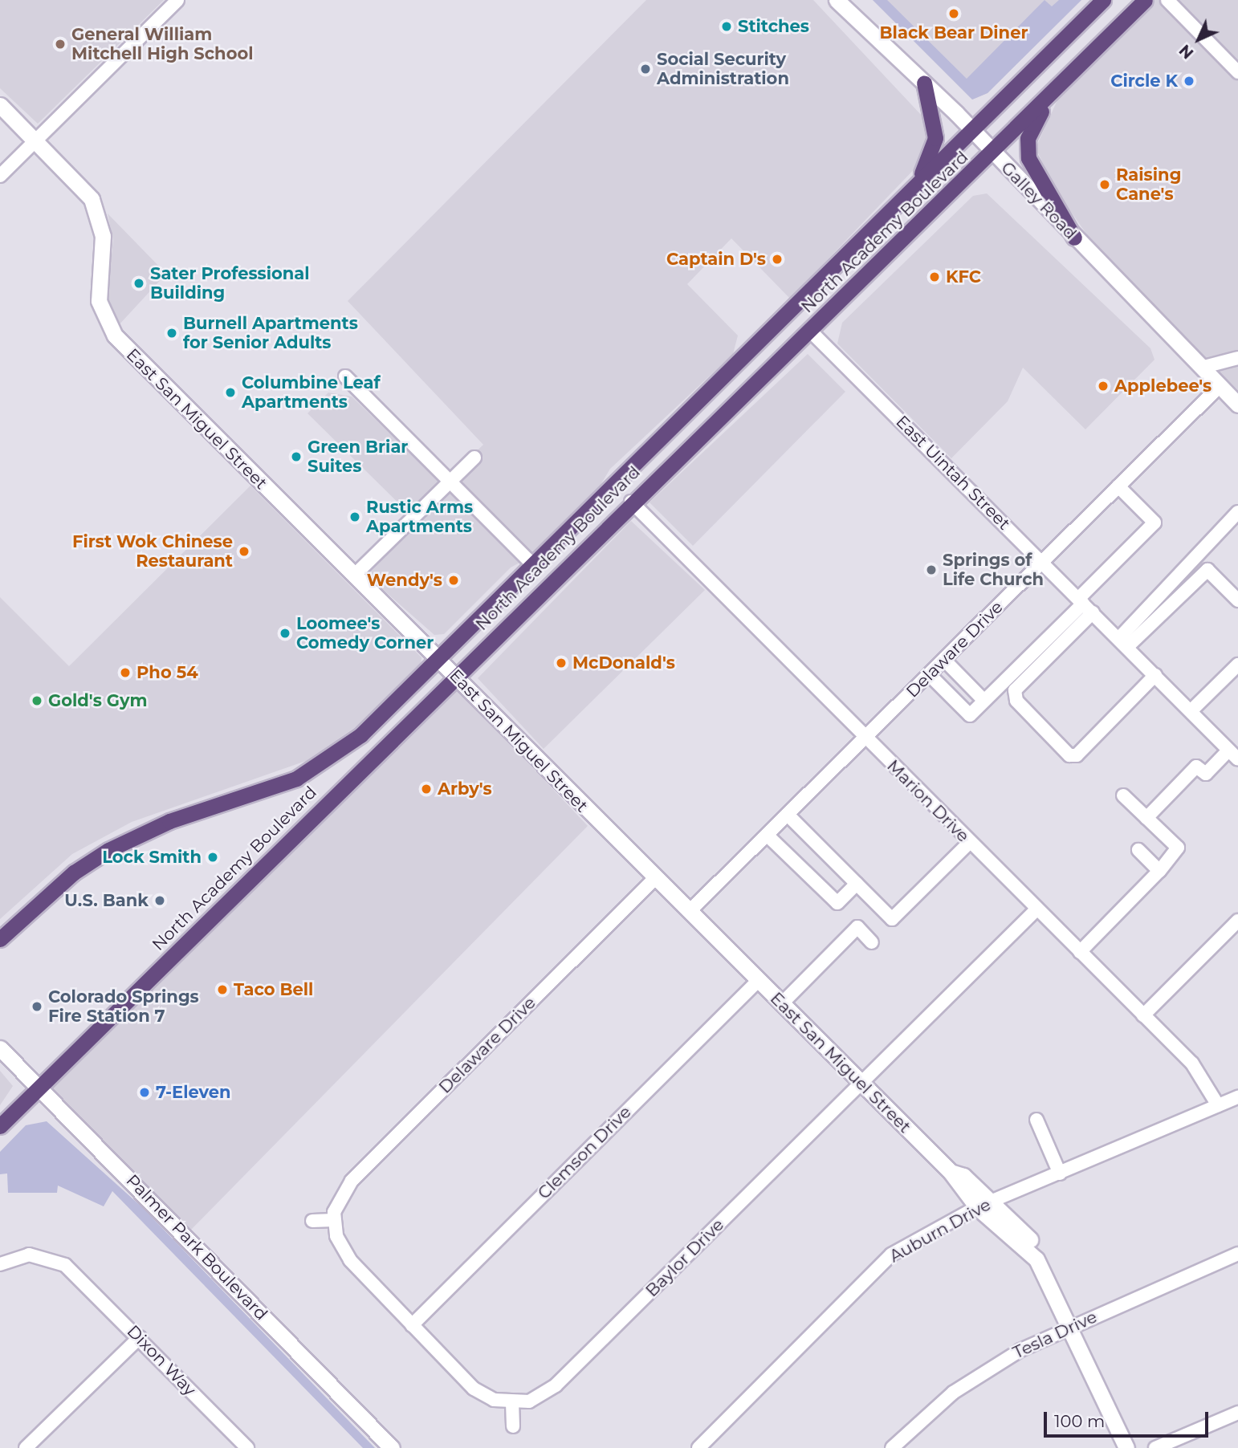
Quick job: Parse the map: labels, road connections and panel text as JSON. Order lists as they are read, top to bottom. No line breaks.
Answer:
{"streets":{"highway":["North Academy Boulevard"],"street":["Galley Road","East San Miguel Street","East Uintah Street","Delaware Drive","Marion Drive","Clemson Drive","Auburn Drive","Palmer Park Boulevard","Baylor Drive","Tesla Drive","Dixon Way"]},"crossings":[["Galley Road","North Academy Boulevard"],["Galley Road","Delaware Drive"],["North Academy Boulevard","East San Miguel Street"],["North Academy Boulevard","East Uintah Street"],["North Academy Boulevard","Marion Drive"],["North Academy Boulevard","Palmer Park Boulevard"],["East San Miguel Street","Delaware Drive"],["East San Miguel Street","Clemson Drive"],["East San Miguel Street","Auburn Drive"],["East San Miguel Street","Baylor Drive"],["East Uintah Street","Delaware Drive"],["Delaware Drive","Marion Drive"],["Marion Drive","Auburn Drive"],["Marion Drive","Baylor Drive"]],"places":["Black Bear Diner","Stitches","General William Mitchell High School","Social Security Administration","Circle K","Raising Cane's","Captain D's","KFC","Sater Professional Building","Burnell Apartments for Senior Adults","Applebee's","Columbine Leaf Apartments","Green Briar Suites","Rustic Arms Apartments","First Wok Chinese Restaurant","Springs of Life Church","Wendy's","Loomee's Comedy Corner","McDonald's","Pho 54","Gold's Gym","Arby's","Lock Smith","U.S. Bank","Taco Bell","Colorado Springs Fire Station 7","7-Eleven"],"scale_bar":"100 m","north":"bottom left"}
